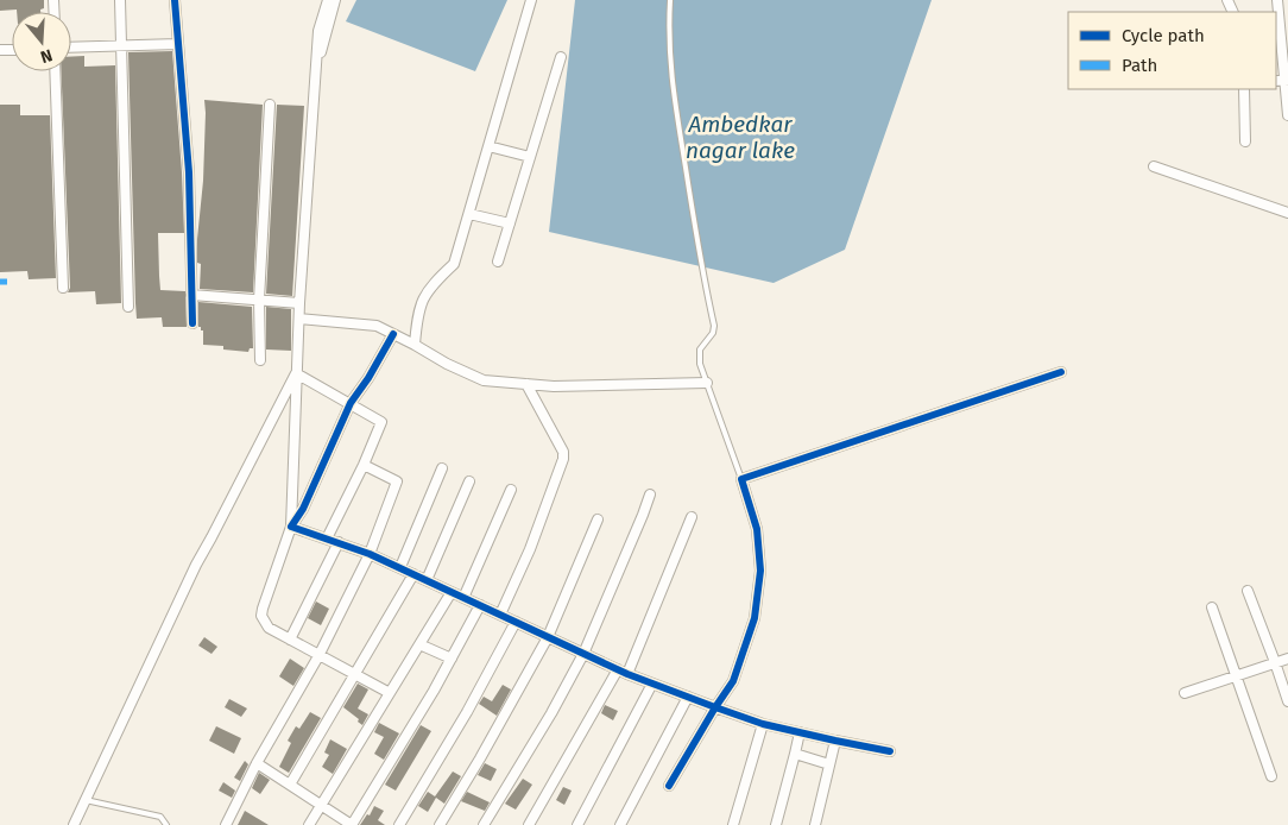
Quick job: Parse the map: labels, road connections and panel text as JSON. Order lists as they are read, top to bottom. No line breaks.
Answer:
{"water":["Ambedkar nagar lake"],"legend":["Cycle path","Path"],"north":"bottom"}
